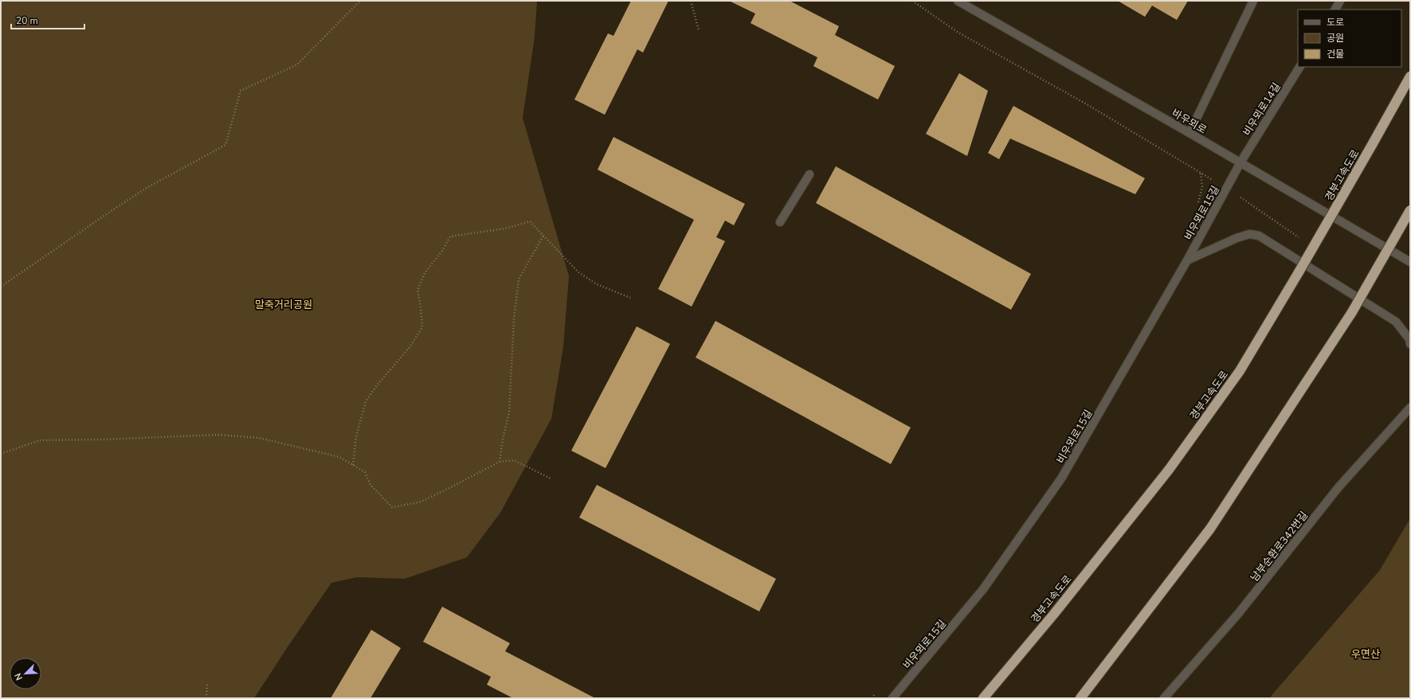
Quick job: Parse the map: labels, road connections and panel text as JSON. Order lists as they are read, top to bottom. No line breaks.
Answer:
{"streets":{"highway":["경부고속도로"],"street":["비우뫼로14길","바우뫼로","비우뫼로15길","남부순환로342번길"]},"crossings":[["비우뫼로14길","바우뫼로"],["비우뫼로14길","비우뫼로15길"],["바우뫼로","비우뫼로15길"]],"parks":["말죽거리공원","우면산"],"legend":["도로","공원","건물"],"scale_bar":"20 m","north":"bottom left"}
